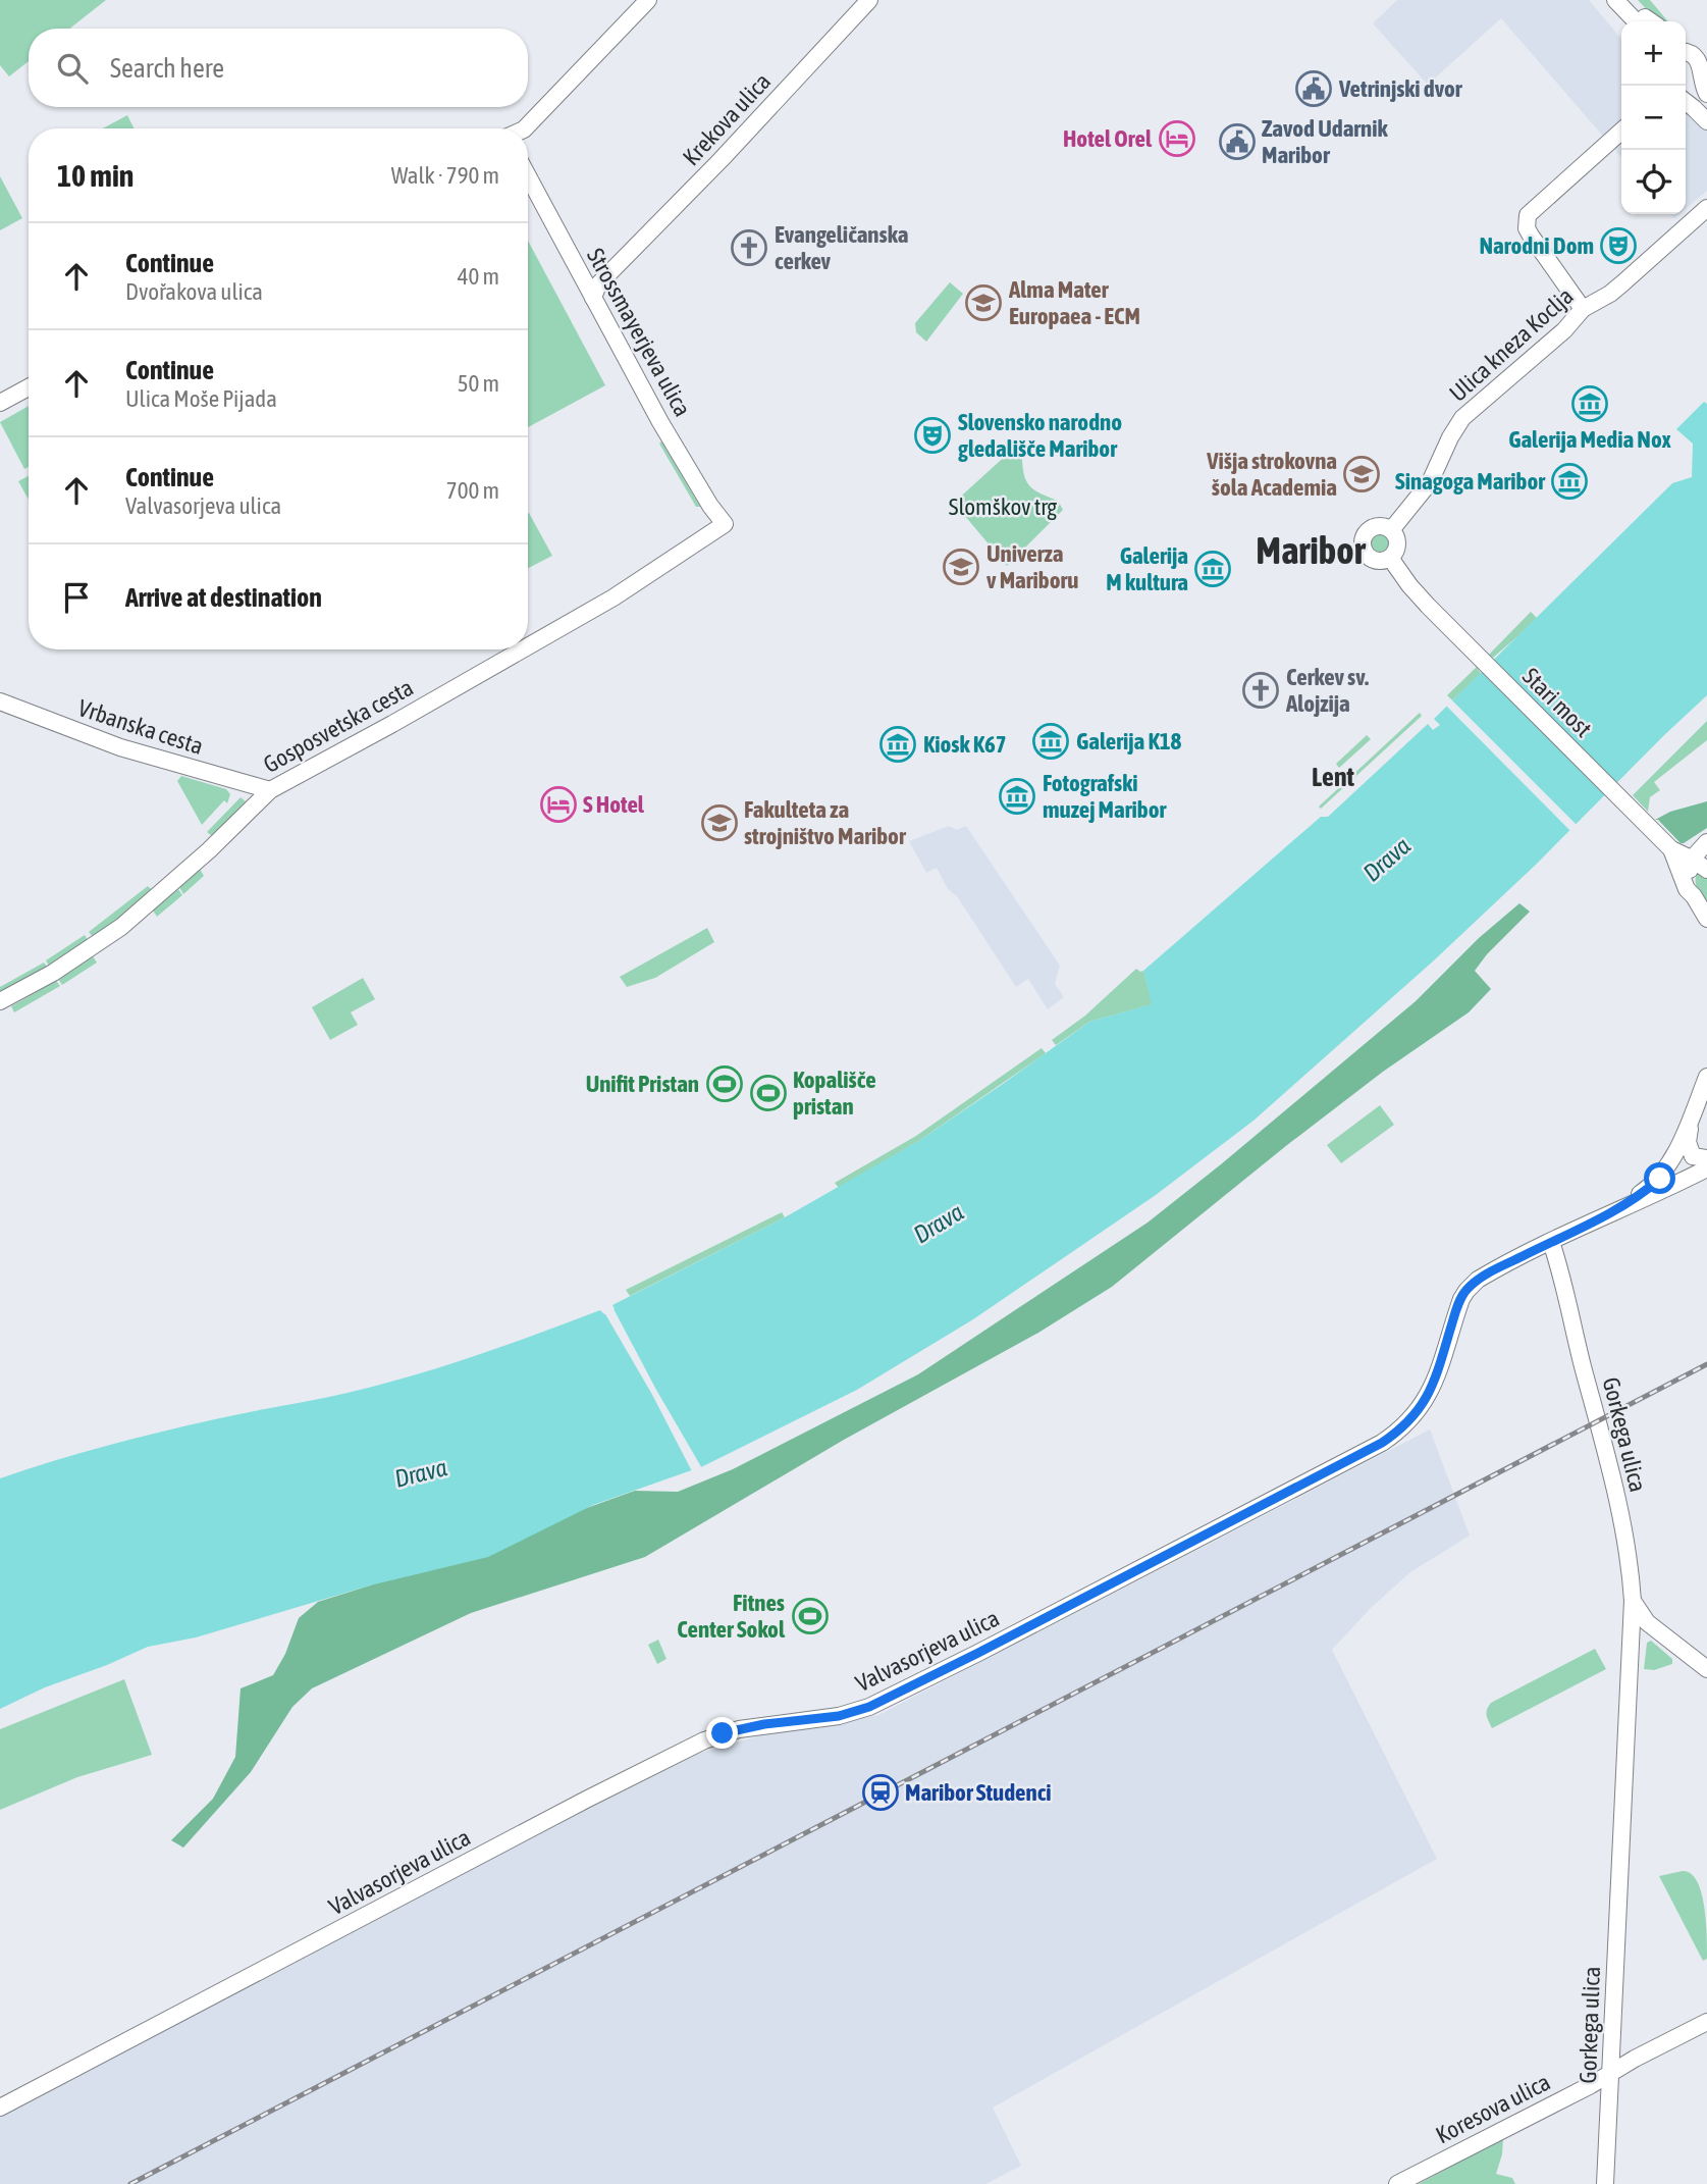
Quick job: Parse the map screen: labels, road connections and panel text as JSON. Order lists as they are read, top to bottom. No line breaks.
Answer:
{"streets":{"street":["Krekova ulica","Strossmayerjeva ulica","Ulica kneza Koclja","Stari most","Gosposvetska cesta","Vrbanska cesta","Gorkega ulica","Valvasorjeva ulica","Koresova ulica"]},"crossings":[["Krekova ulica","Strossmayerjeva ulica"],["Strossmayerjeva ulica","Gosposvetska cesta"],["Ulica kneza Koclja","Stari most"],["Gosposvetska cesta","Vrbanska cesta"],["Gorkega ulica","Valvasorjeva ulica"],["Gorkega ulica","Koresova ulica"]],"districts":["Maribor","Lent"],"water":["Drava"],"parks":["Slomškov trg"],"places":{"public building":["Vetrinjski dvor","Zavod Udarnik Maribor"],"hotel":["Hotel Orel","S Hotel"],"theatre":["Narodni Dom","Slovensko narodno gledališče Maribor"],"church":["Evangeličanska cerkev","Cerkev sv. Alojzija"],"school or university":["Alma Mater Europaea - ECM","Višja strokovna šola Academia","Univerza v Mariboru","Fakulteta za strojništvo Maribor"],"museum":["Galerija Media Nox","Sinagoga Maribor","Galerija M kultura","Galerija K18","Kiosk K67","Fotografski muzej Maribor"],"sports":["Unifit Pristan","Kopališče pristan","Fitnes Center Sokol"],"station":["Maribor Studenci"]},"page":{"map_buttons":["+","−"],"search":"Search here","heading":["10 min","Walk · 790 m"],"list":[["Continue","Dvořakova ulica","40 m"],["Continue","Ulica Moše Pijada","50 m"],["Continue","Valvasorjeva ulica","700 m"],"Arrive at destination"]}}
